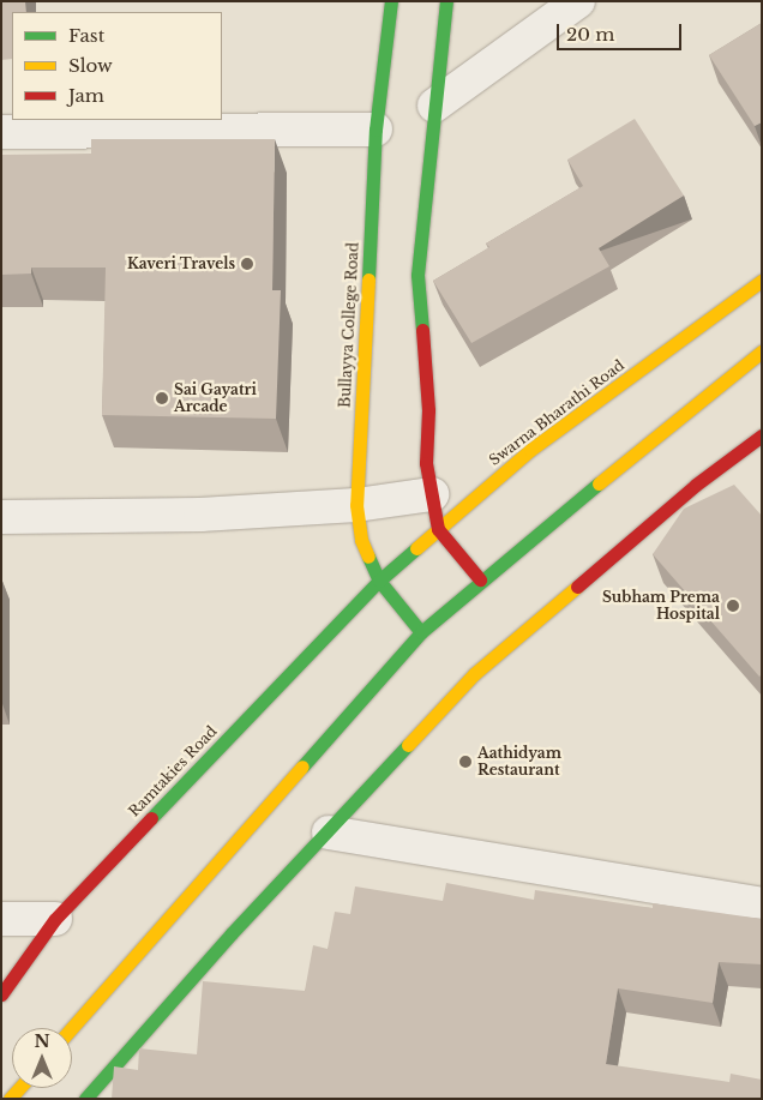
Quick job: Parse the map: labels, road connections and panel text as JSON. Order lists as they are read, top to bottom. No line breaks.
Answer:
{"streets":{"main road":["Bullayya College Road","Swarna Bharathi Road","Ramtakies Road"]},"crossings":[["Bullayya College Road","Swarna Bharathi Road"],["Bullayya College Road","Ramtakies Road"],["Swarna Bharathi Road","Ramtakies Road"]],"places":["Kaveri Travels","Sai Gayatri Arcade","Subham Prema Hospital","Aathidyam Restaurant"],"legend":["Fast","Slow","Jam"],"scale_bar":"20 m","north":"top"}
